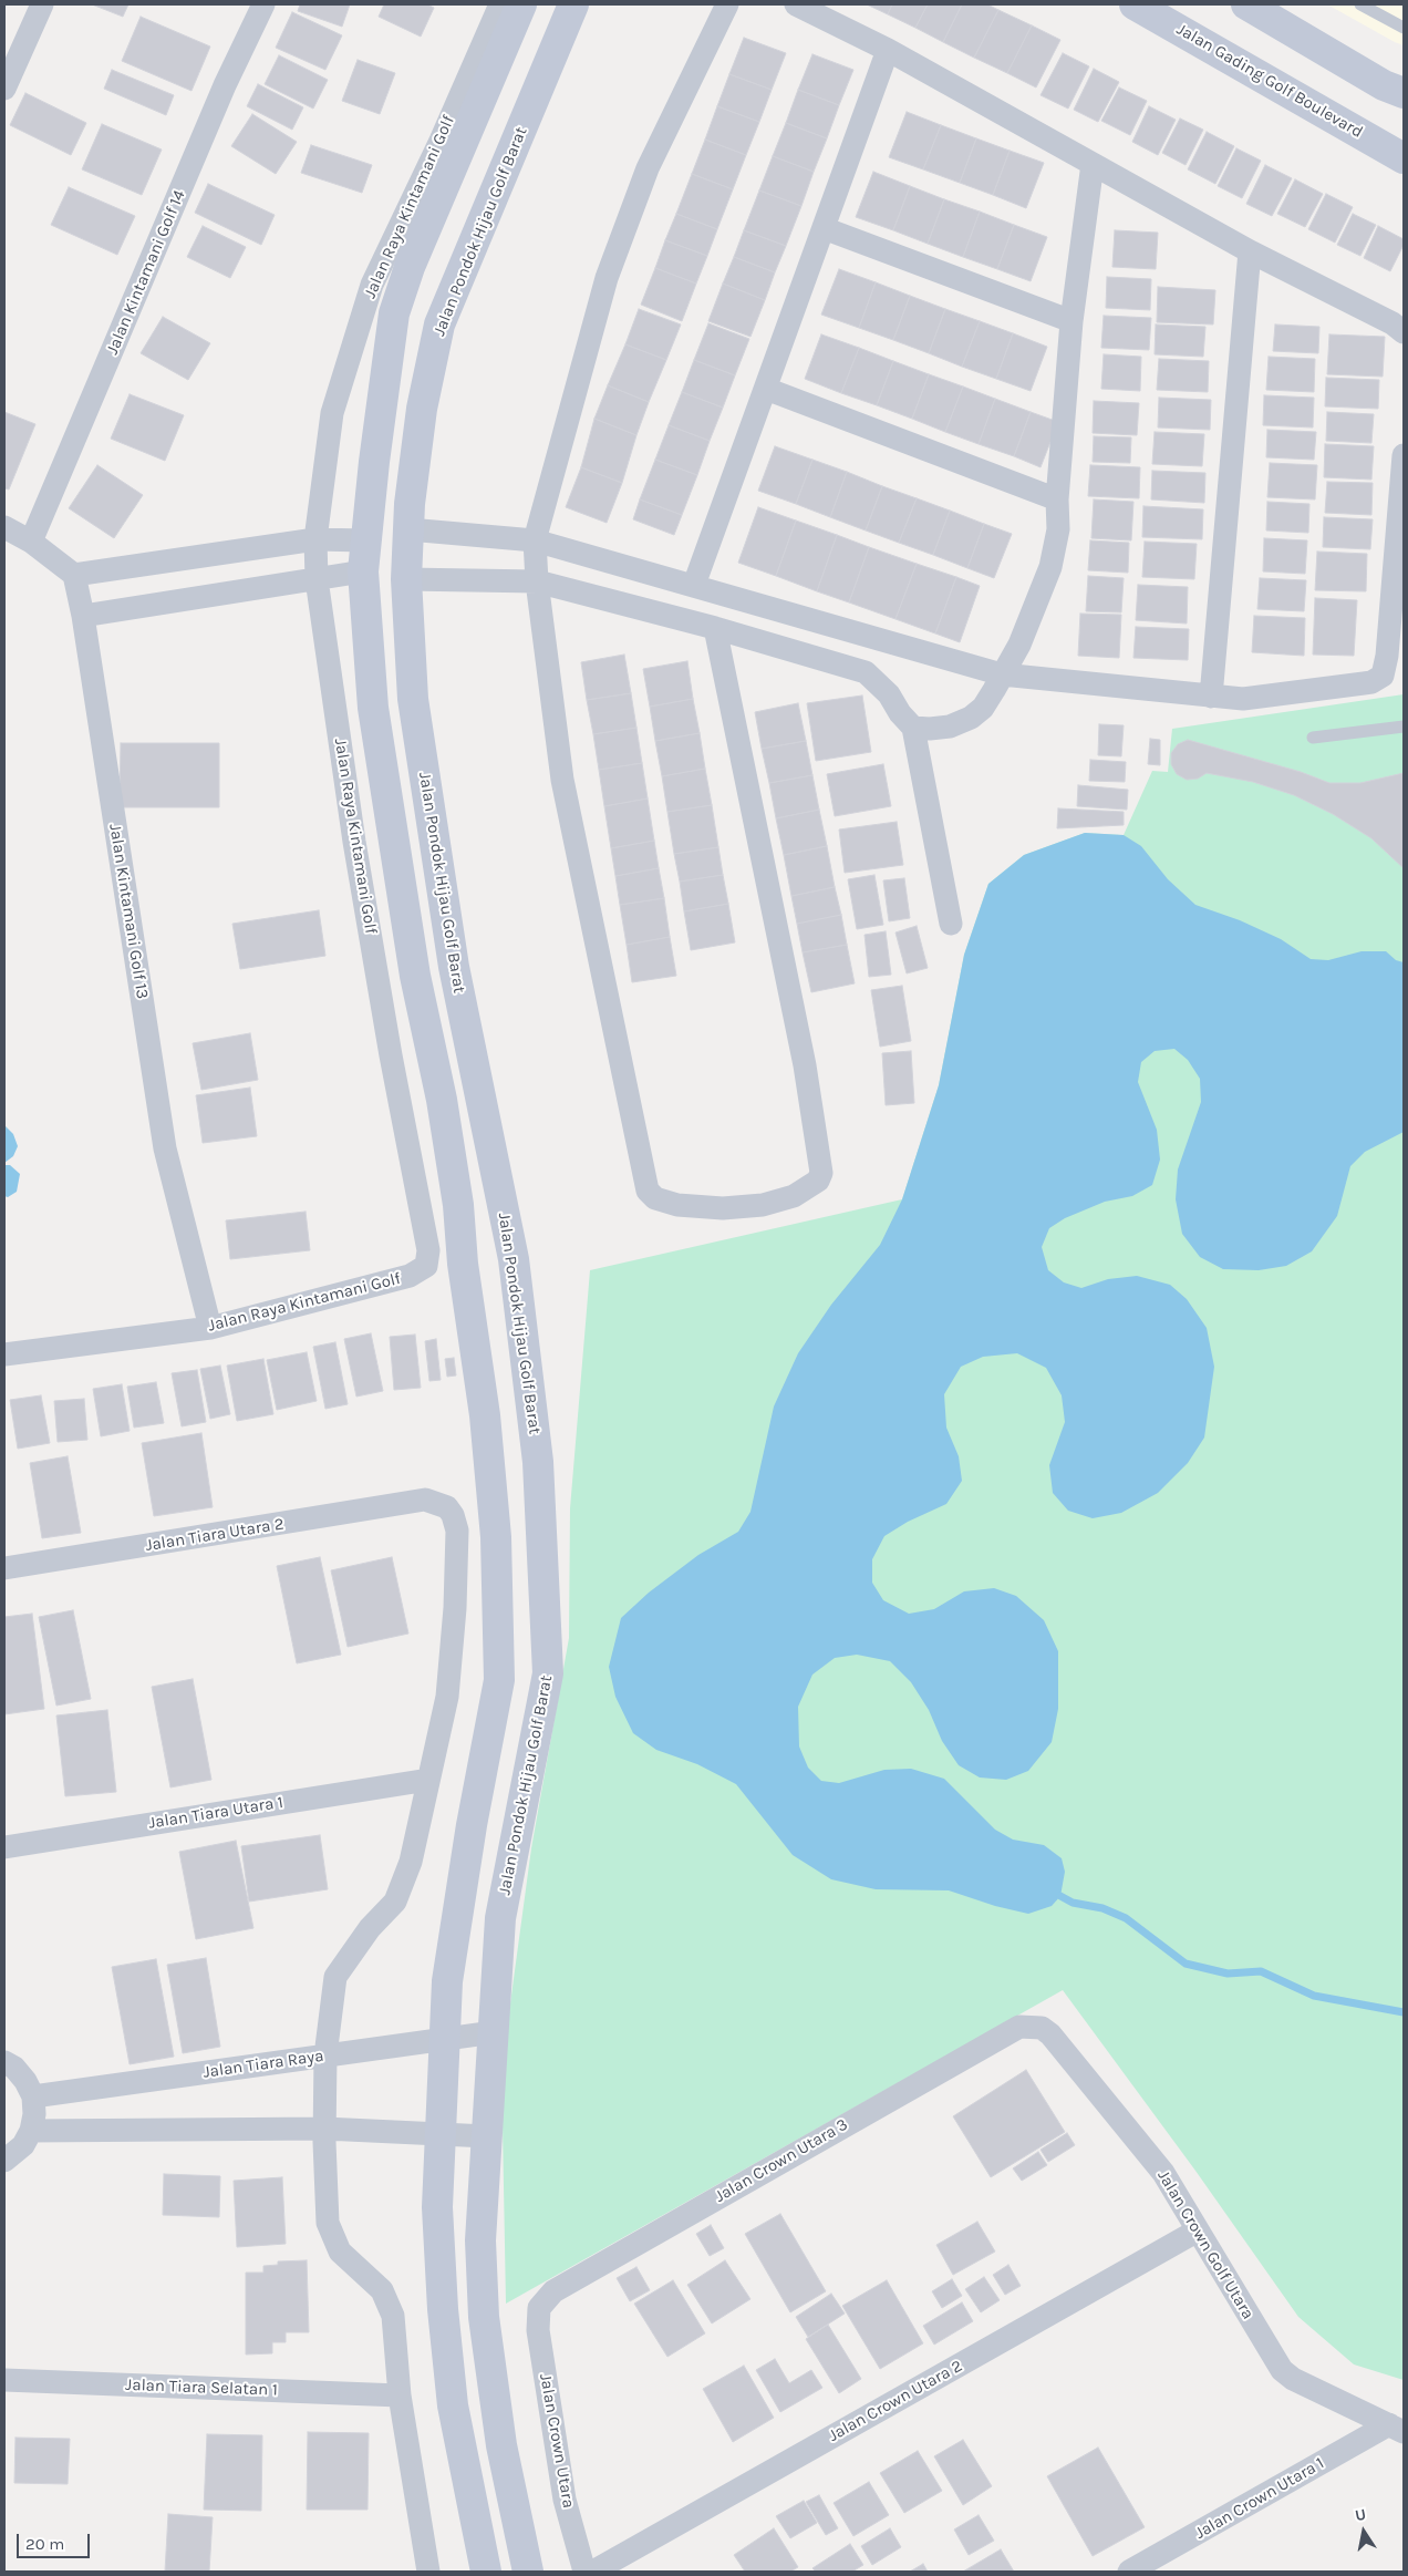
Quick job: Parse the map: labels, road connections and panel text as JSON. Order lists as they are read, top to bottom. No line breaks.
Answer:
{"streets":{"street":["Jalan Gading Golf Boulevard","Jalan Raya Kintamani Golf","Jalan Pondok Hijau Golf Barat","Jalan Kintamani Golf 14","Jalan Kintamani Golf 13","Jalan Tiara Utara 2","Jalan Tiara Utara 1","Jalan Tiara Raya","Jalan Crown Utara 3","Jalan Crown Golf Utara","Jalan Tiara Selatan 1","Jalan Crown Utara 2","Jalan Crown Utara","Jalan Crown Utara 1"]},"crossings":[["Jalan Raya Kintamani Golf","Jalan Kintamani Golf 13"],["Jalan Pondok Hijau Golf Barat","Jalan Tiara Raya"],["Jalan Tiara Utara 2","Jalan Tiara Utara 1"],["Jalan Crown Utara 3","Jalan Crown Golf Utara"],["Jalan Crown Utara 3","Jalan Crown Utara"],["Jalan Crown Golf Utara","Jalan Crown Utara 2"],["Jalan Crown Golf Utara","Jalan Crown Utara 1"]],"scale_bar":"20 m","north":"top"}
